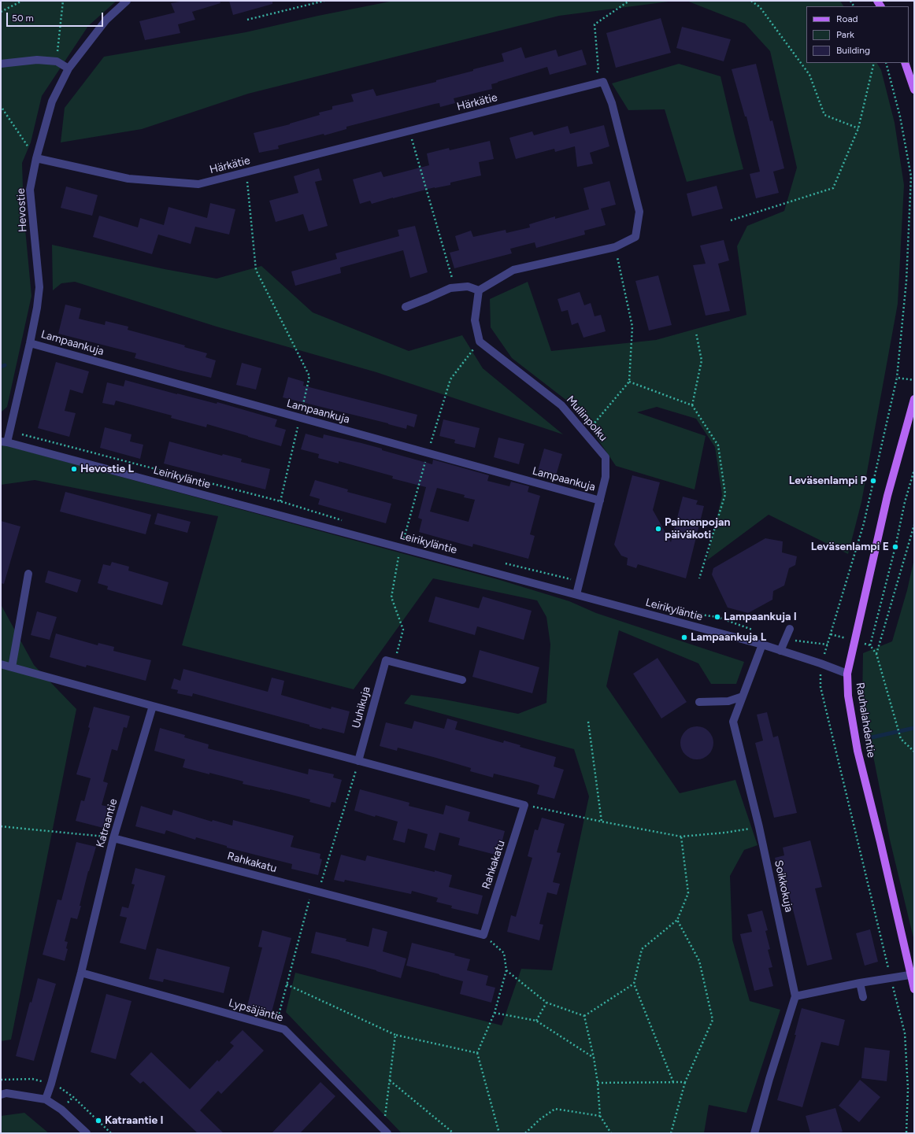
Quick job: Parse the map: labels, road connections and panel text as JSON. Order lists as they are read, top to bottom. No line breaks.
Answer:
{"streets":{"main road":["Rauhalahdentie"],"street":["Härkätie","Hevostie","Lampaankuja","Mullinpolku","Leirikyläntie","Uuhikuja","Katraantie","Rahkakatu","Soikkokuja","Lypsäjäntie"]},"crossings":[["Härkätie","Hevostie"],["Hevostie","Lampaankuja"],["Hevostie","Leirikyläntie"],["Lampaankuja","Mullinpolku"],["Mullinpolku","Leirikyläntie"],["Leirikyläntie","Rauhalahdentie"],["Leirikyläntie","Soikkokuja"],["Katraantie","Rahkakatu"],["Katraantie","Lypsäjäntie"]],"places":["Hevostie L","Leväsenlampi P","Paimenpojan päiväkoti","Leväsenlampi E","Lampaankuja I","Lampaankuja L","Katraantie I"],"legend":["Road","Park","Building"],"scale_bar":"50 m"}
